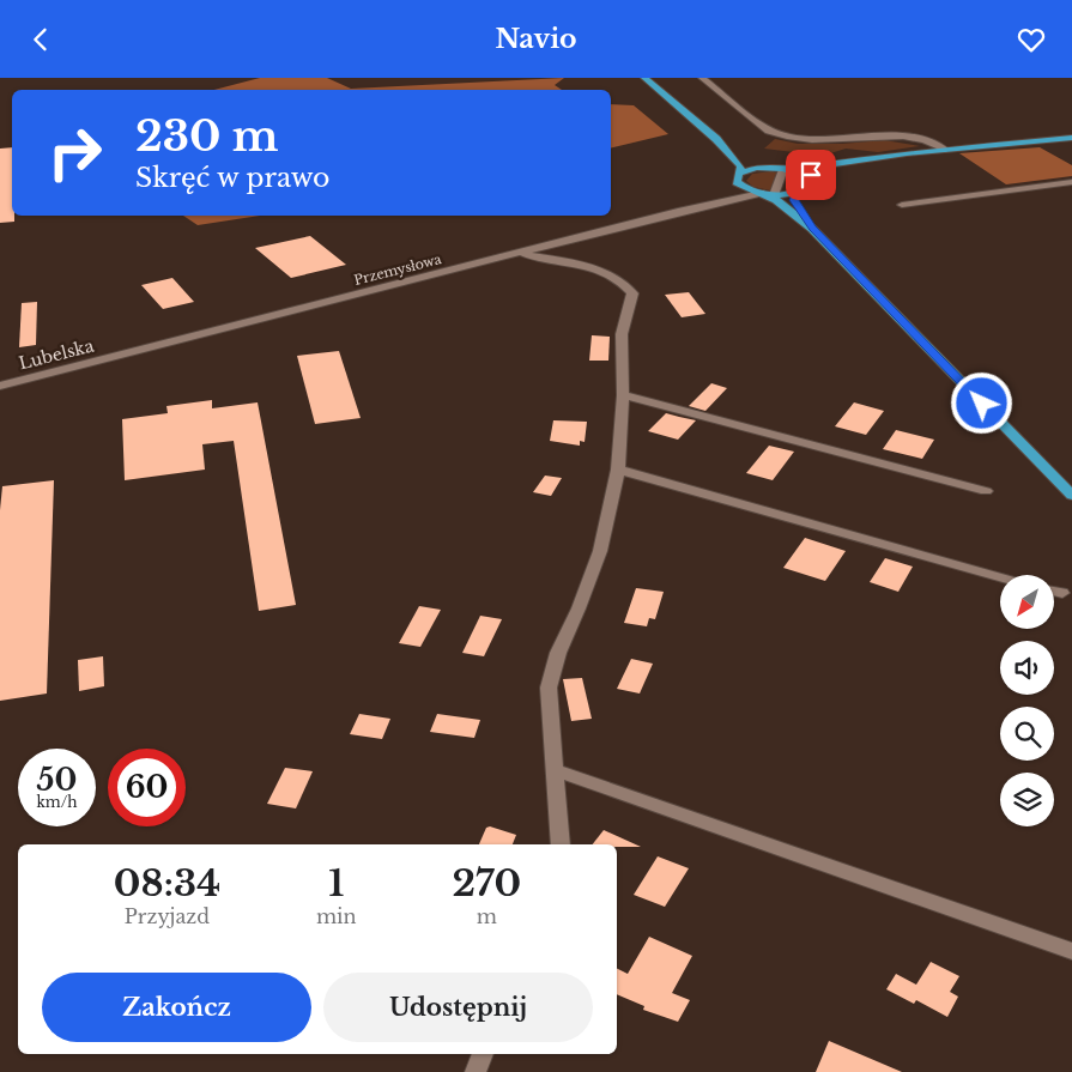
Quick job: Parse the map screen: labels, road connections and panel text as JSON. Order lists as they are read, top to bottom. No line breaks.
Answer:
{"streets":{"street":["Przemysłowa","Lubelska"]},"crossings":[["Przemysłowa","Lubelska"]],"north":"bottom left","page":{"header":"Navio","turn":["230 m","Skręć w prawo"],"speed":"50 km/h","limit":"60","eta":["08:34","Przyjazd","1","min","270","m"],"buttons":["Zakończ","Udostępnij"]}}
